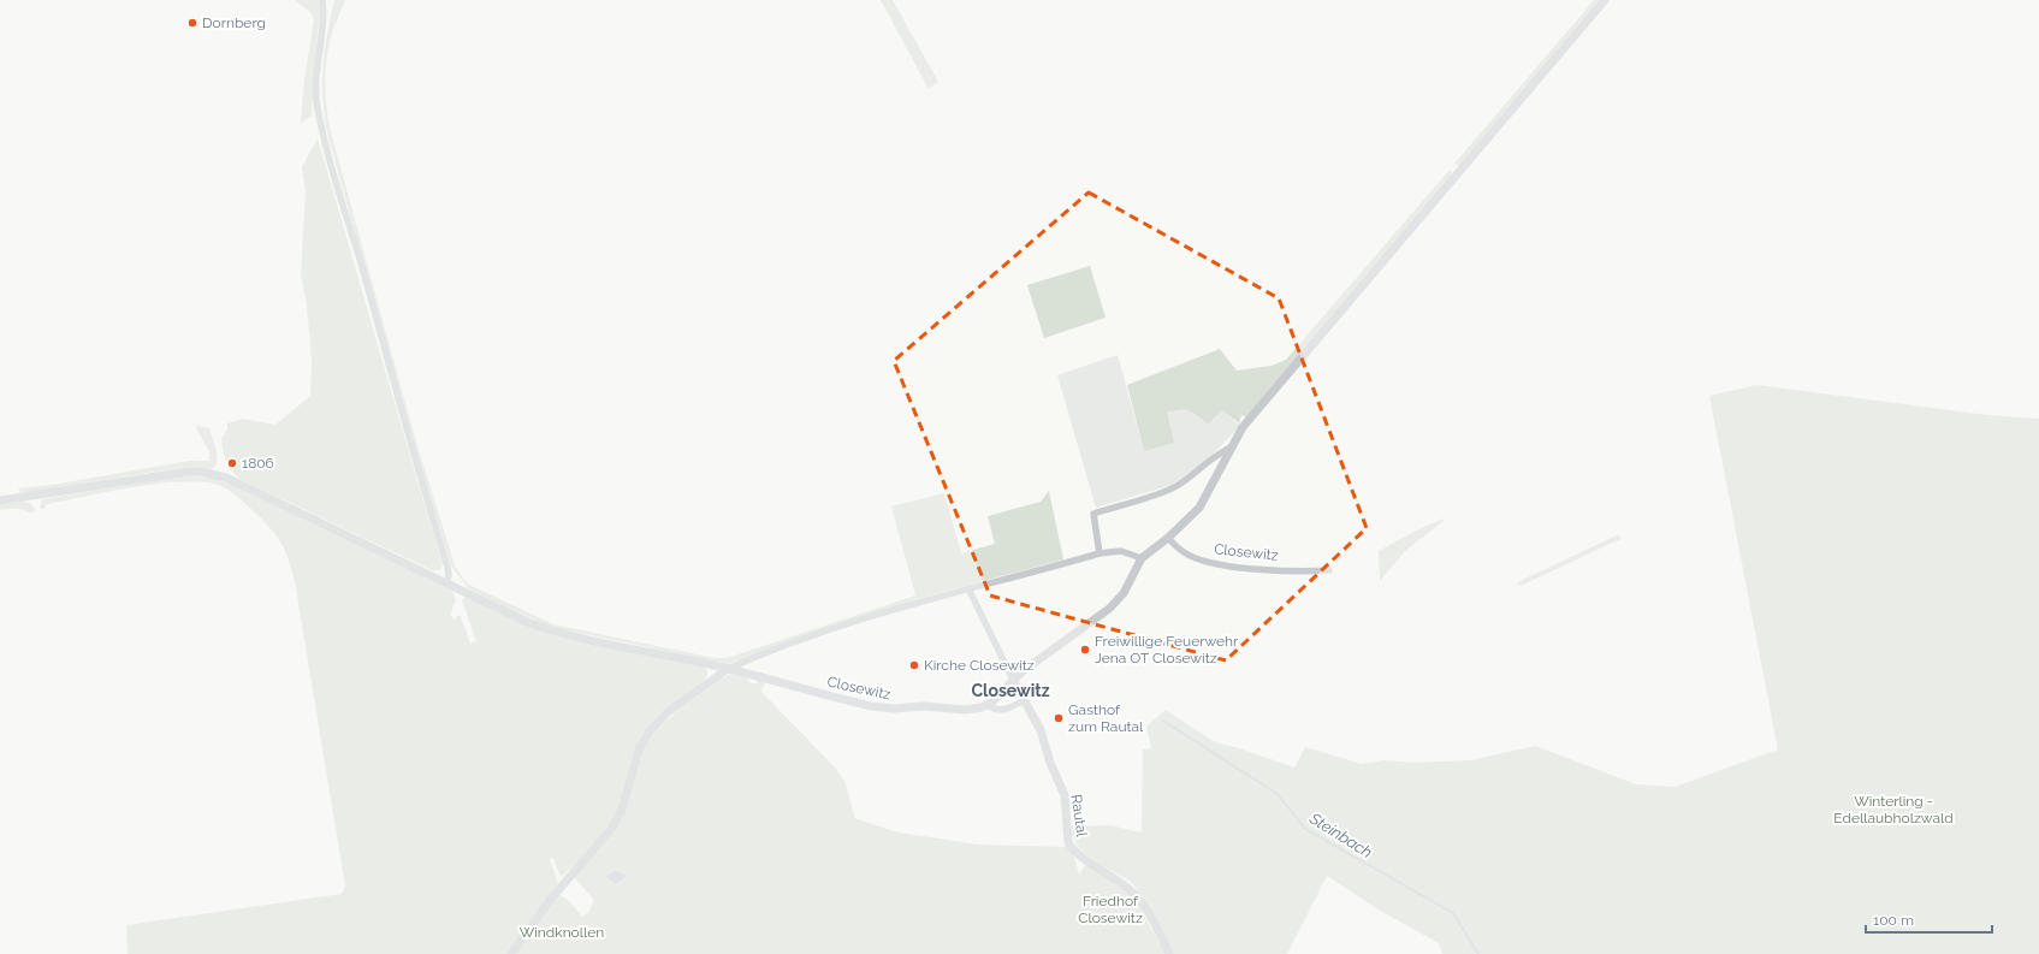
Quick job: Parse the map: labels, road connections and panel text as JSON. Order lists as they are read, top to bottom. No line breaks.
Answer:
{"streets":{"street":["Closewitz","Rautal"]},"crossings":[["Closewitz","Rautal"]],"districts":["Closewitz"],"water":["Steinbach"],"parks":["Winterling - Edellaubholzwald","Friedhof Closewitz","Windknollen"],"places":["Dornberg","1806","Freiwillige Feuerwehr Jena OT Closewitz","Kirche Closewitz","Gasthof zum Rautal"],"scale_bar":"100 m"}
